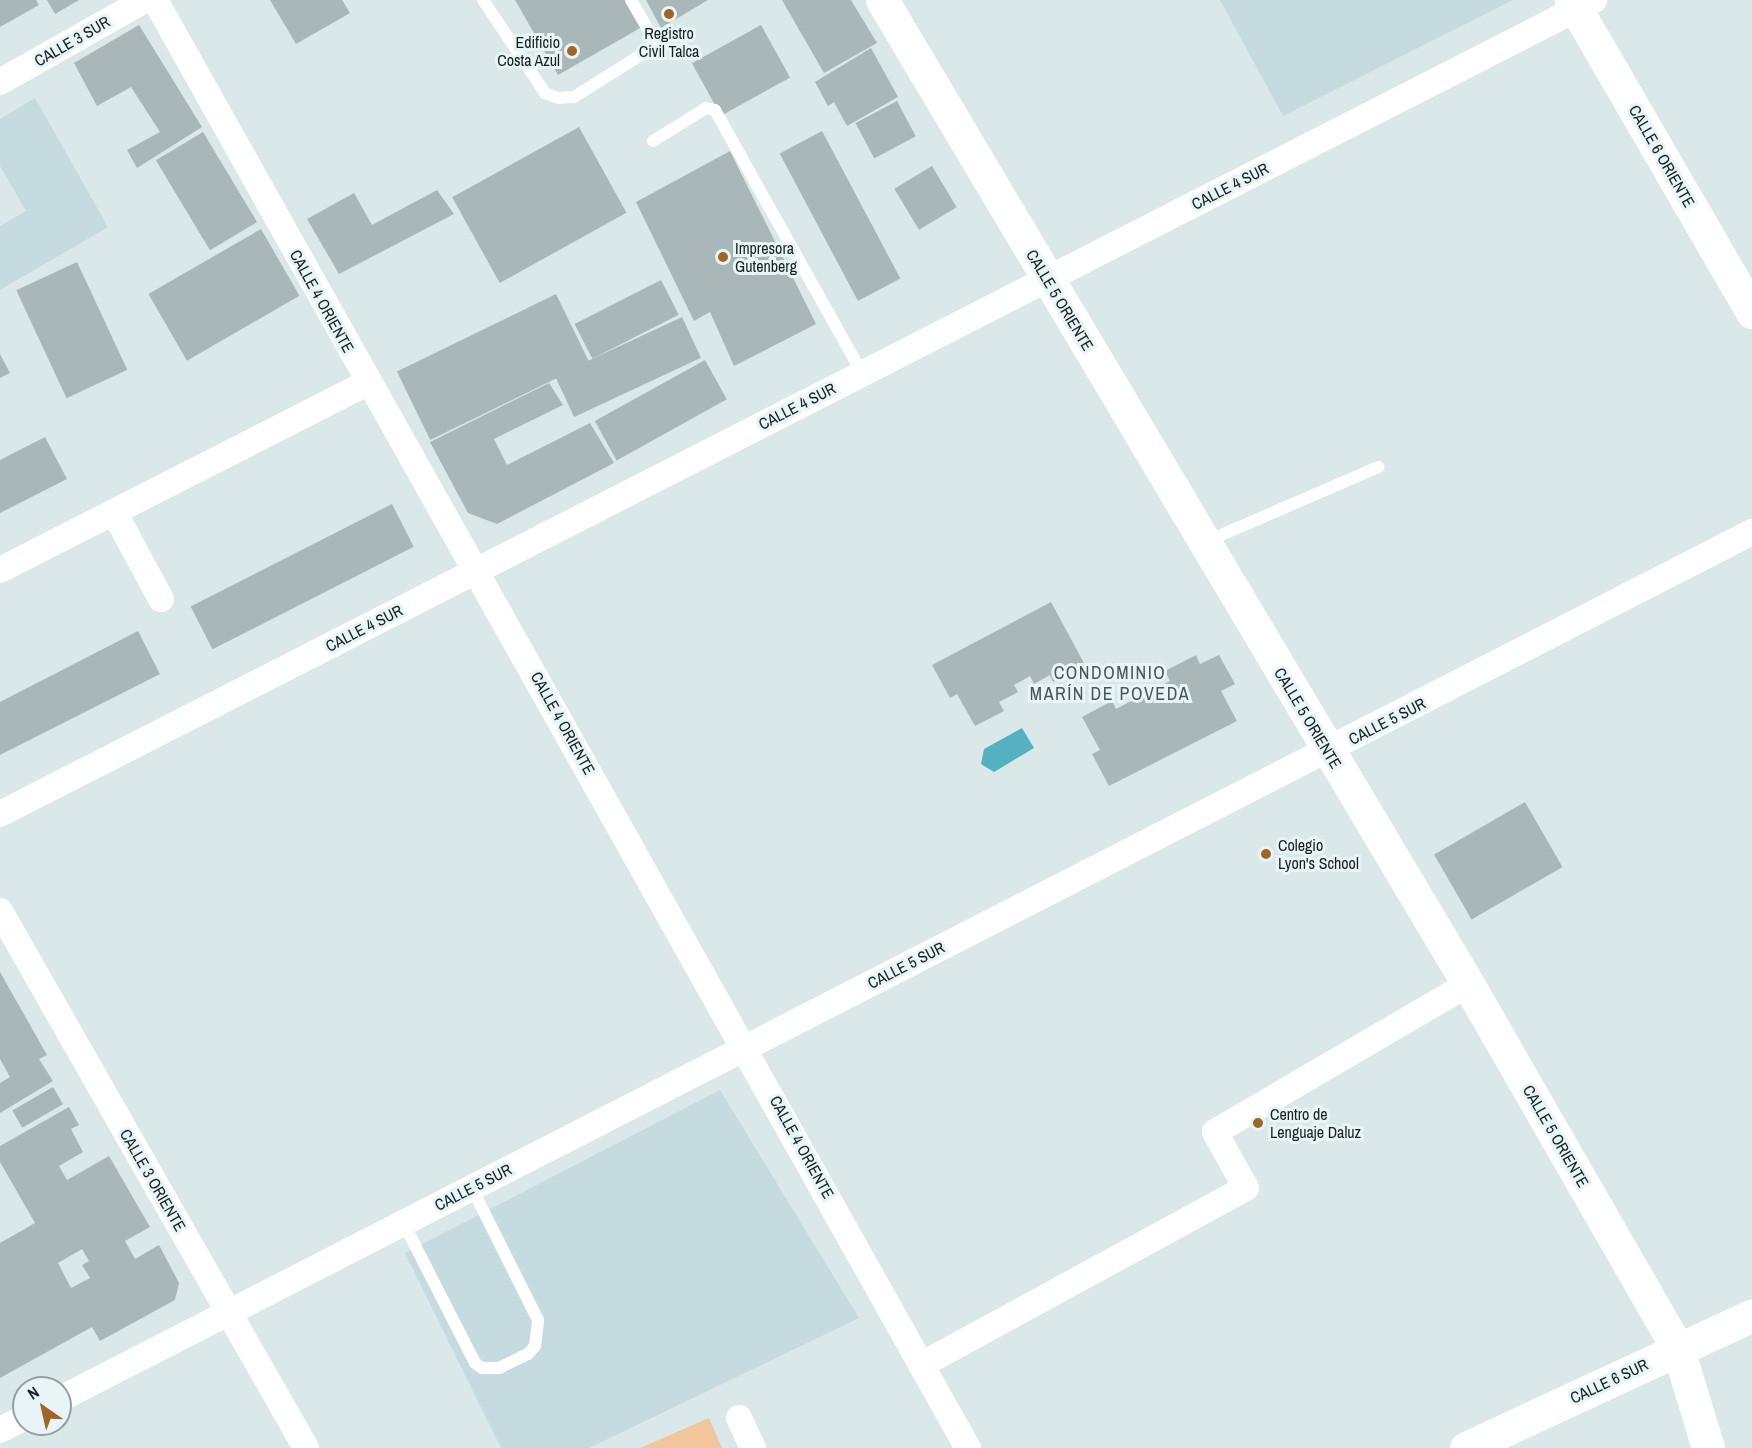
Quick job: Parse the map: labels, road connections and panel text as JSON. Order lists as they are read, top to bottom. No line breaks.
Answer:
{"streets":{"street":["CALLE 3 SUR","CALLE 6 ORIENTE","CALLE 4 SUR","CALLE 5 ORIENTE","CALLE 4 ORIENTE","CALLE 5 SUR","CALLE 3 ORIENTE","CALLE 6 SUR"]},"crossings":[["CALLE 6 ORIENTE","CALLE 4 SUR"],["CALLE 4 SUR","CALLE 5 ORIENTE"],["CALLE 4 SUR","CALLE 4 ORIENTE"],["CALLE 5 ORIENTE","CALLE 5 SUR"],["CALLE 5 ORIENTE","CALLE 6 SUR"],["CALLE 4 ORIENTE","CALLE 5 SUR"],["CALLE 5 SUR","CALLE 3 ORIENTE"]],"districts":["CONDOMINIO MARÍN DE POVEDA"],"places":["Registro Civil Talca","Edificio Costa Azul","Impresora Gutenberg","Colegio Lyon's School","Centro de Lenguaje Daluz"],"north":"top left"}
